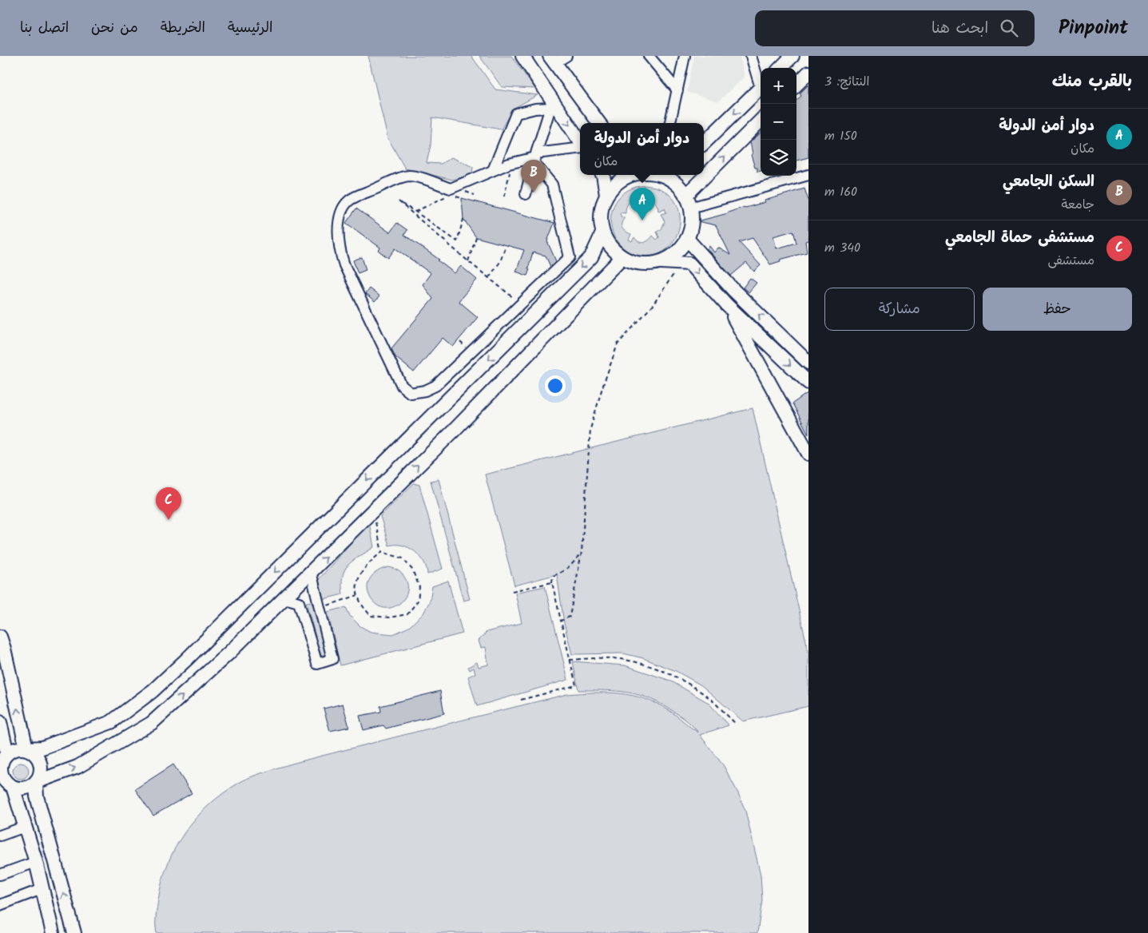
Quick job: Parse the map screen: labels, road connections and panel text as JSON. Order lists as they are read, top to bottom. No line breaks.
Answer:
{"page":{"header":"Pinpoint","search":"ابحث هنا","nav":["الرئيسية","الخريطة","من نحن","اتصل بنا"],"heading":["بالقرب منك","النتائج: 3"],"map_buttons":["+","−"],"list":[{"mark":"A","name":"دوار أمن الدولة","note":"مكان","value":"150 m"},{"mark":"B","name":"السكن الجامعي","note":"جامعة","value":"160 m"},{"mark":"C","name":"مستشفى حماة الجامعي","note":"مستشفى","value":"340 m"}],"popup":["دوار أمن الدولة","مكان"],"pins":["B","A","C"],"buttons":["حفظ","مشاركة"]}}
